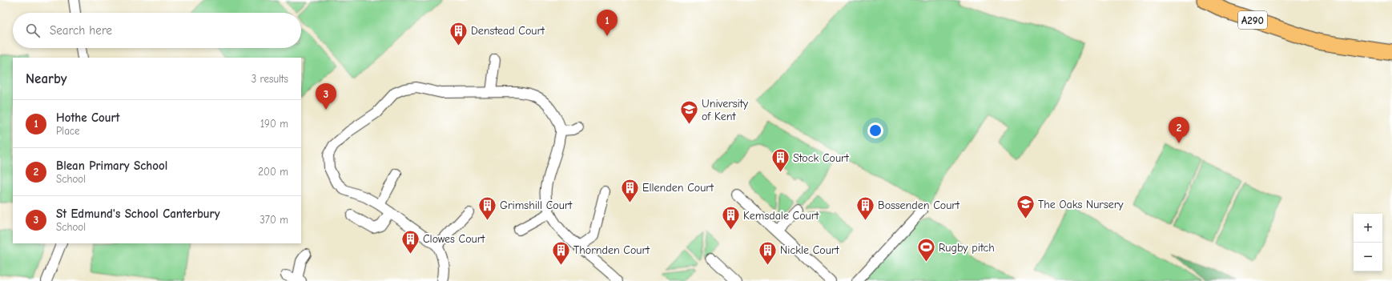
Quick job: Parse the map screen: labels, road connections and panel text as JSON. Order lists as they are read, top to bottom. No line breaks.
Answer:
{"streets":{"main road":["A290"]},"places":{"building":["Denstead Court","Stock Court","Ellenden Court","Grimshill Court","Bossenden Court","Kemsdale Court","Clowes Court","Thornden Court","Nickle Court"],"school or university":["University of Kent","The Oaks Nursery"],"sports":["Rugby pitch"]},"page":{"pins":["1","3","2"],"search":"Search here","heading":["Nearby","3 results"],"list":[{"mark":"1","name":"Hothe Court","note":"Place","value":"190 m"},{"mark":"2","name":"Blean Primary School","note":"School","value":"200 m"},{"mark":"3","name":"St Edmund's School Canterbury","note":"School","value":"370 m"}],"map_buttons":["+","−"]}}
